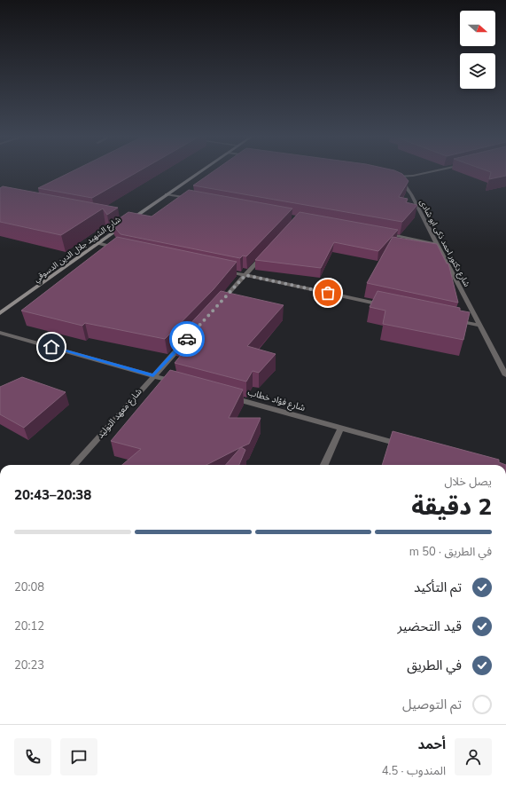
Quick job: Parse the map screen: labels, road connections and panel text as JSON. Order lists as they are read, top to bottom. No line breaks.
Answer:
{"streets":{"main road":["شارع الشهيد جلال الدين الدسوقي"],"street":["شارع دكتور احمد ذكى ابو شادى","شارع فؤاد خطاب","شارع معهد التوليد"]},"north":"right","page":{"heading":["2 دقيقة","يصل خلال","20:38–20:43"],"panel":["أحمد","المندوب · 4.5"],"bar":"في الطريق · 50 m","list":[["تم التأكيد","20:08"],["قيد التحضير","20:12"],["في الطريق","20:23"],"تم التوصيل"]}}
